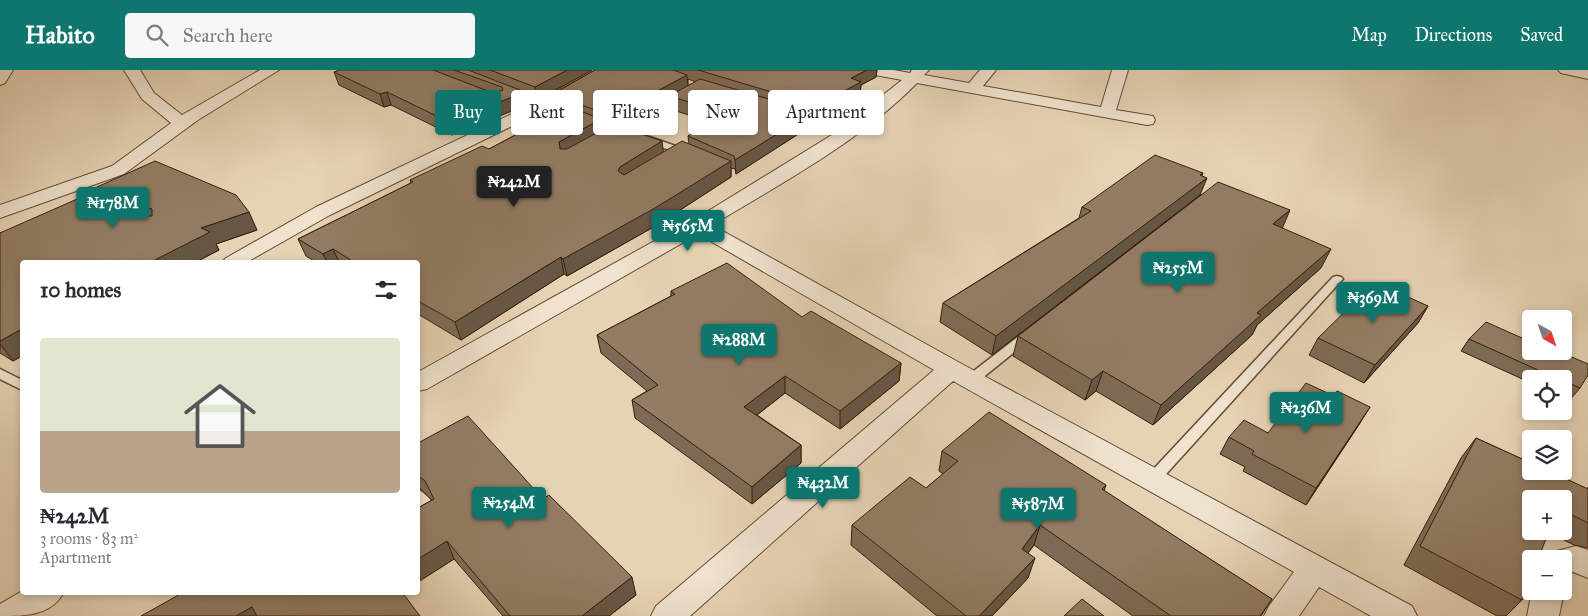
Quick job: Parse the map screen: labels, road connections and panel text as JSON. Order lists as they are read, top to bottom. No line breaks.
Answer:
{"north":"bottom right","page":{"header":"Habito","search":"Search here","nav":["Map","Directions","Saved"],"chip":["Buy","Rent","Filters","New","Apartment"],"price":["₦242M","₦178M","₦565M","₦255M","₦369M","₦288M","₦236M","₦432M","₦254M","₦587M"],"heading":"10 homes","map_buttons":["+","−"],"list":[{"name":"₦242M","note":"3 rooms · 83 m² · Apartment"}]}}
